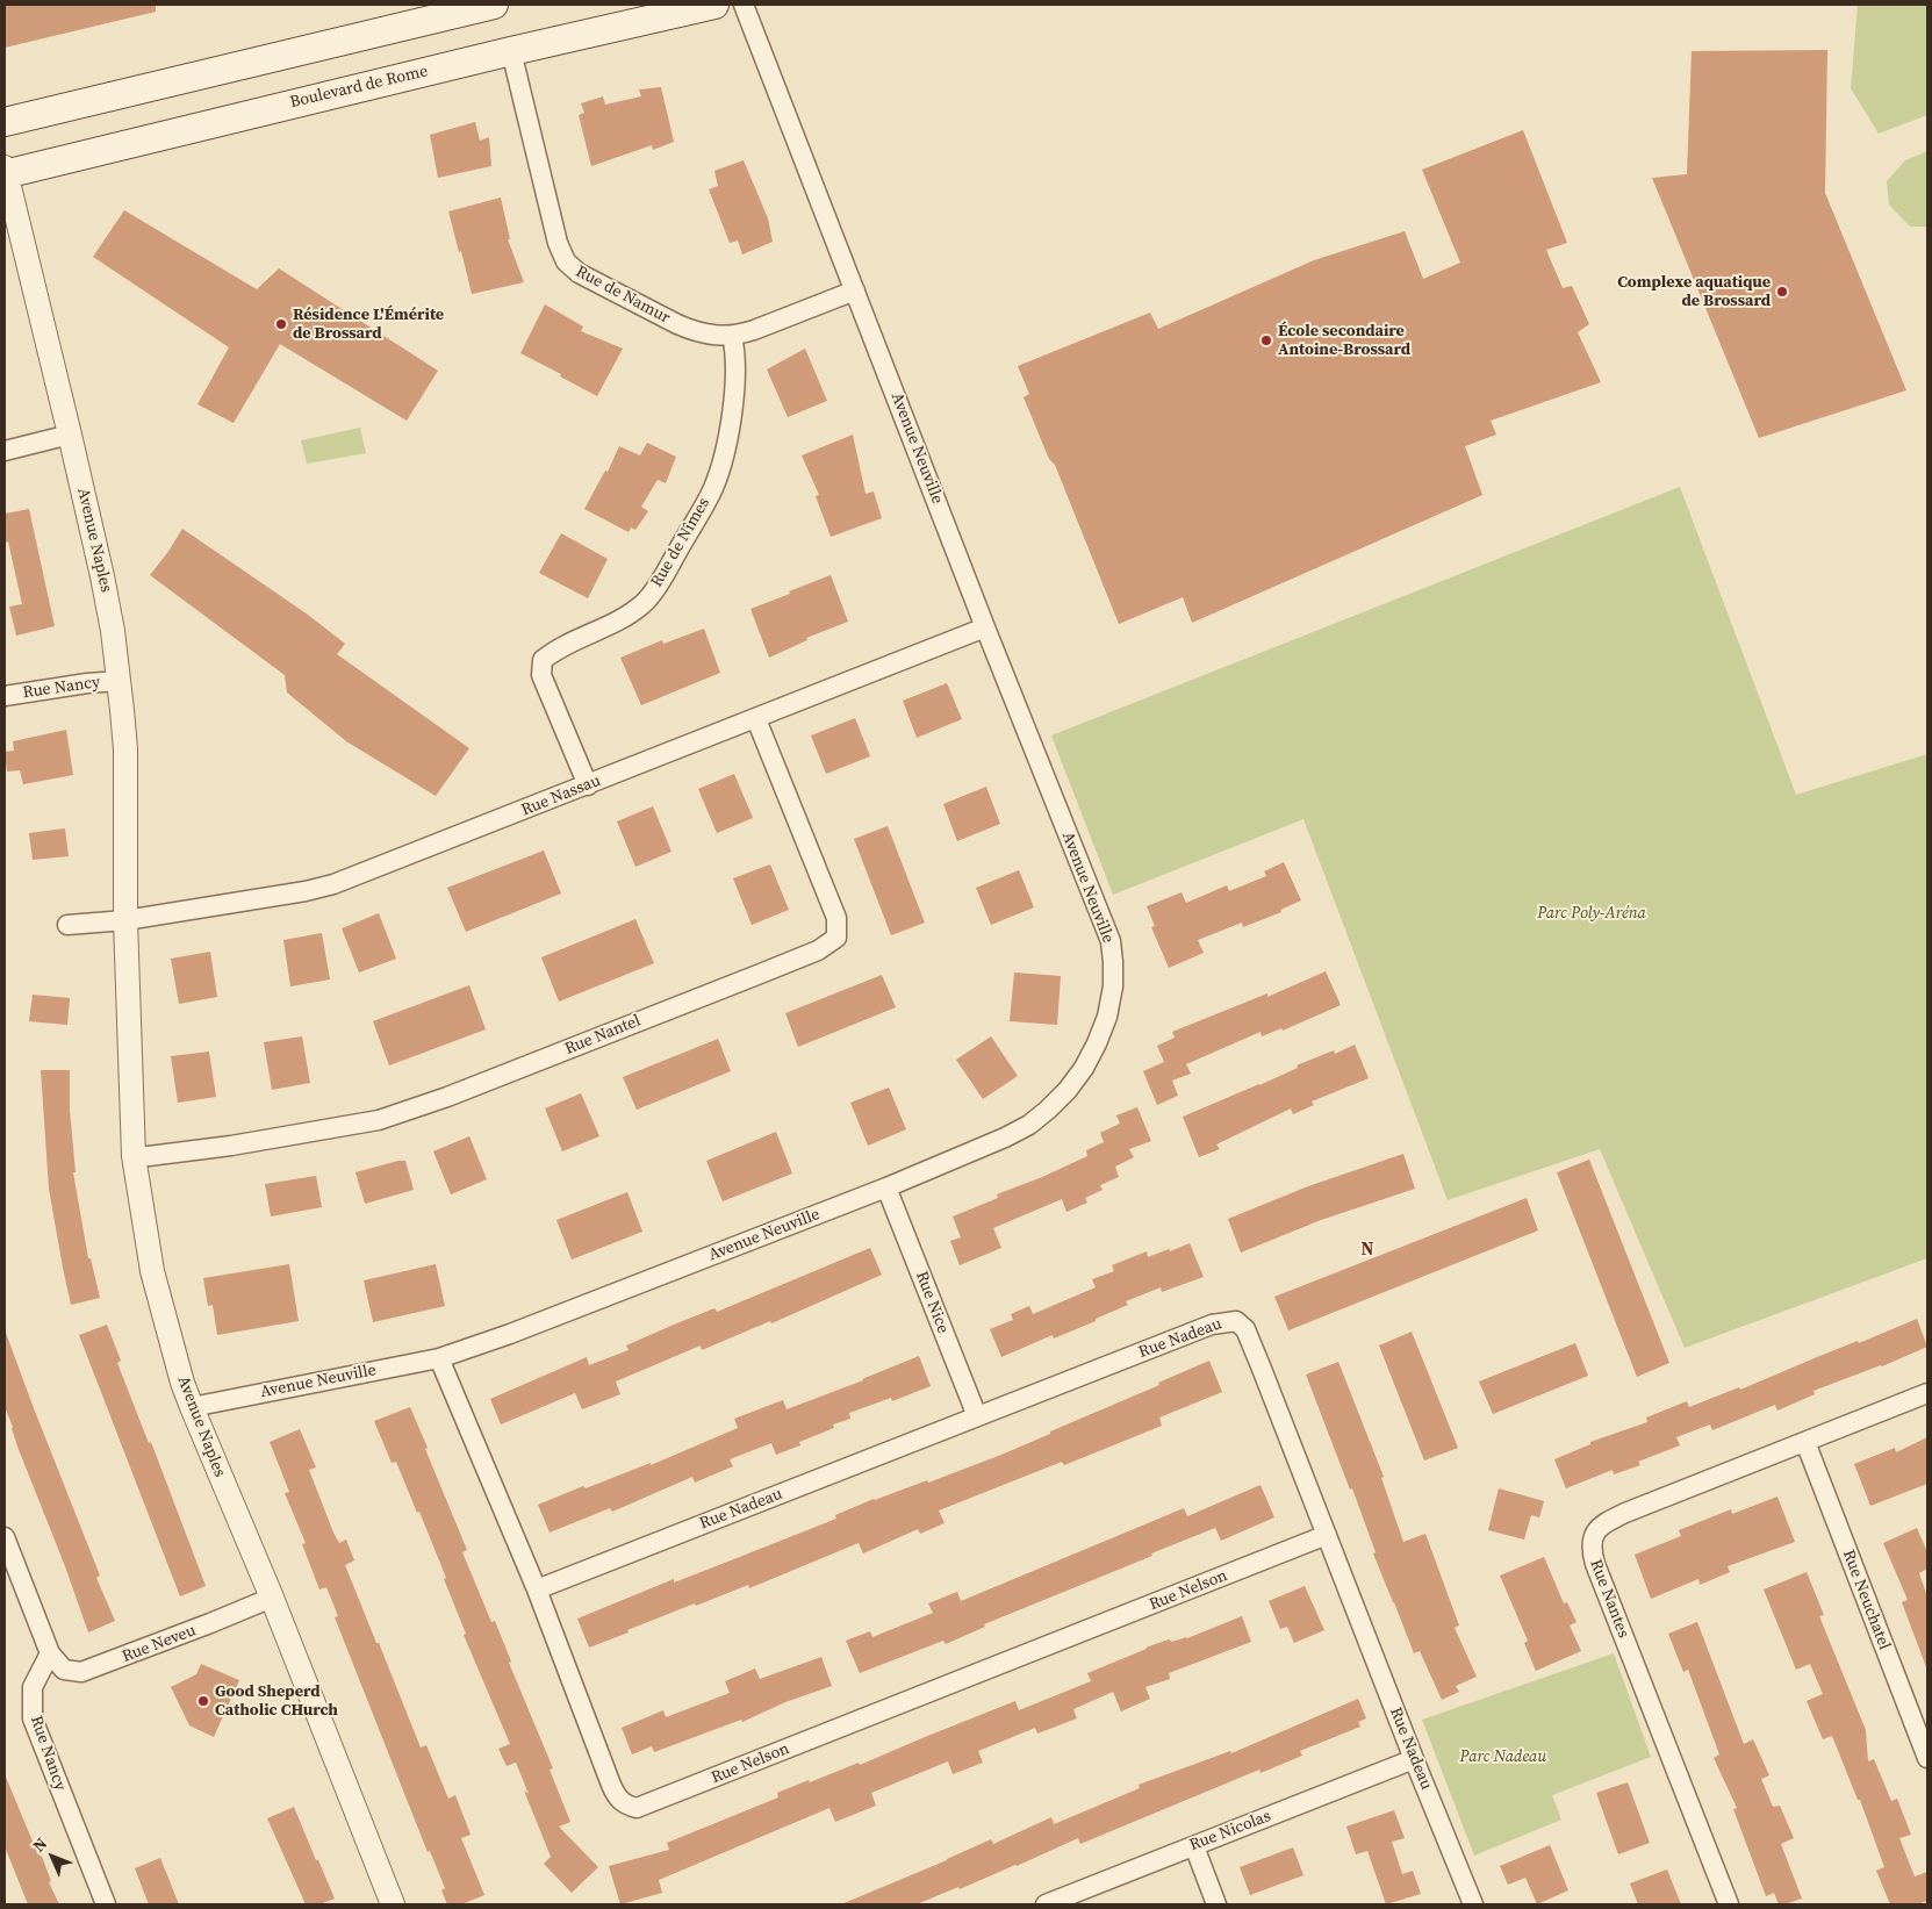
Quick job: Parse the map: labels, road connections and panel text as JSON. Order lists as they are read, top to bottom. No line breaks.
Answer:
{"streets":{"main road":["Boulevard de Rome"],"street":["Rue de Namur","Avenue Neuville","Avenue Naples","Rue de Nîmes","Rue Nancy","Rue Nassau","Rue Nantel","Rue Nice","Rue Nadeau","Rue Nelson","Rue Nantes","Rue Neuchatel","Rue Neveu","Rue Nicolas"]},"crossings":[["Boulevard de Rome","Rue de Namur"],["Boulevard de Rome","Avenue Naples"],["Rue de Namur","Avenue Neuville"],["Rue de Namur","Rue de Nîmes"],["Avenue Neuville","Avenue Naples"],["Avenue Neuville","Rue Nassau"],["Avenue Neuville","Rue Nice"],["Avenue Neuville","Rue Nelson"],["Avenue Naples","Rue Nancy"],["Avenue Naples","Rue Nassau"],["Avenue Naples","Rue Nantel"],["Avenue Naples","Rue Neveu"],["Rue de Nîmes","Rue Nassau"],["Rue Nancy","Rue Neveu"],["Rue Nassau","Rue Nantel"],["Rue Nice","Rue Nadeau"],["Rue Nadeau","Rue Nelson"],["Rue Nadeau","Rue Nicolas"],["Rue Nantes","Rue Neuchatel"]],"districts":["N"],"parks":["Parc Poly-Aréna","Parc Nadeau"],"places":["Complexe aquatique de Brossard","Résidence L'Émérite de Brossard","École secondaire Antoine-Brossard","Good Sheperd Catholic CHurch"],"north":"top left"}
